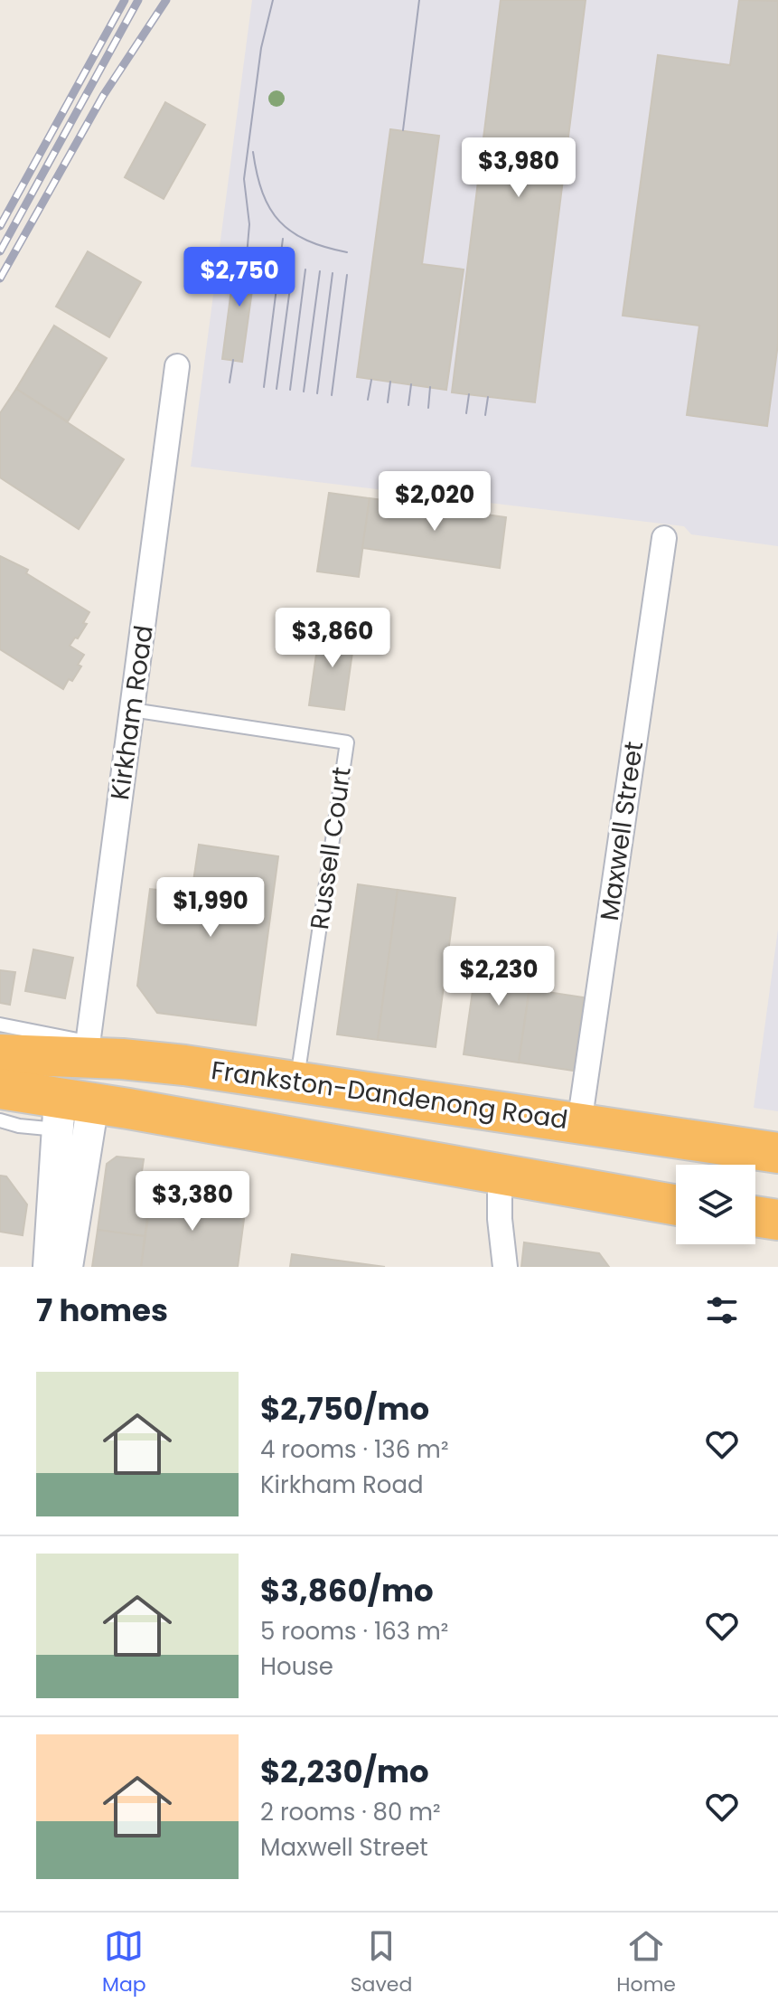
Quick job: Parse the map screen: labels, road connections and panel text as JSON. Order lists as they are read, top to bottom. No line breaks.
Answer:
{"streets":{"highway":["Frankston-Dandenong Road"],"street":["Kirkham Road","Maxwell Street"],"lane":["Russell Court"]},"crossings":[["Kirkham Road","Russell Court"],["Kirkham Road","Frankston-Dandenong Road"],["Maxwell Street","Frankston-Dandenong Road"],["Russell Court","Frankston-Dandenong Road"]],"page":{"price":["$3,980","$2,750","$2,020","$3,860","$1,990","$2,230","$3,380"],"heading":"7 homes","list":[{"name":"$2,750/mo","note":"4 rooms · 136 m² · Kirkham Road"},{"name":"$3,860/mo","note":"5 rooms · 163 m² · House"},{"name":"$2,230/mo","note":"2 rooms · 80 m² · Maxwell Street"}],"tabs":["Map","Saved","Home"]}}
